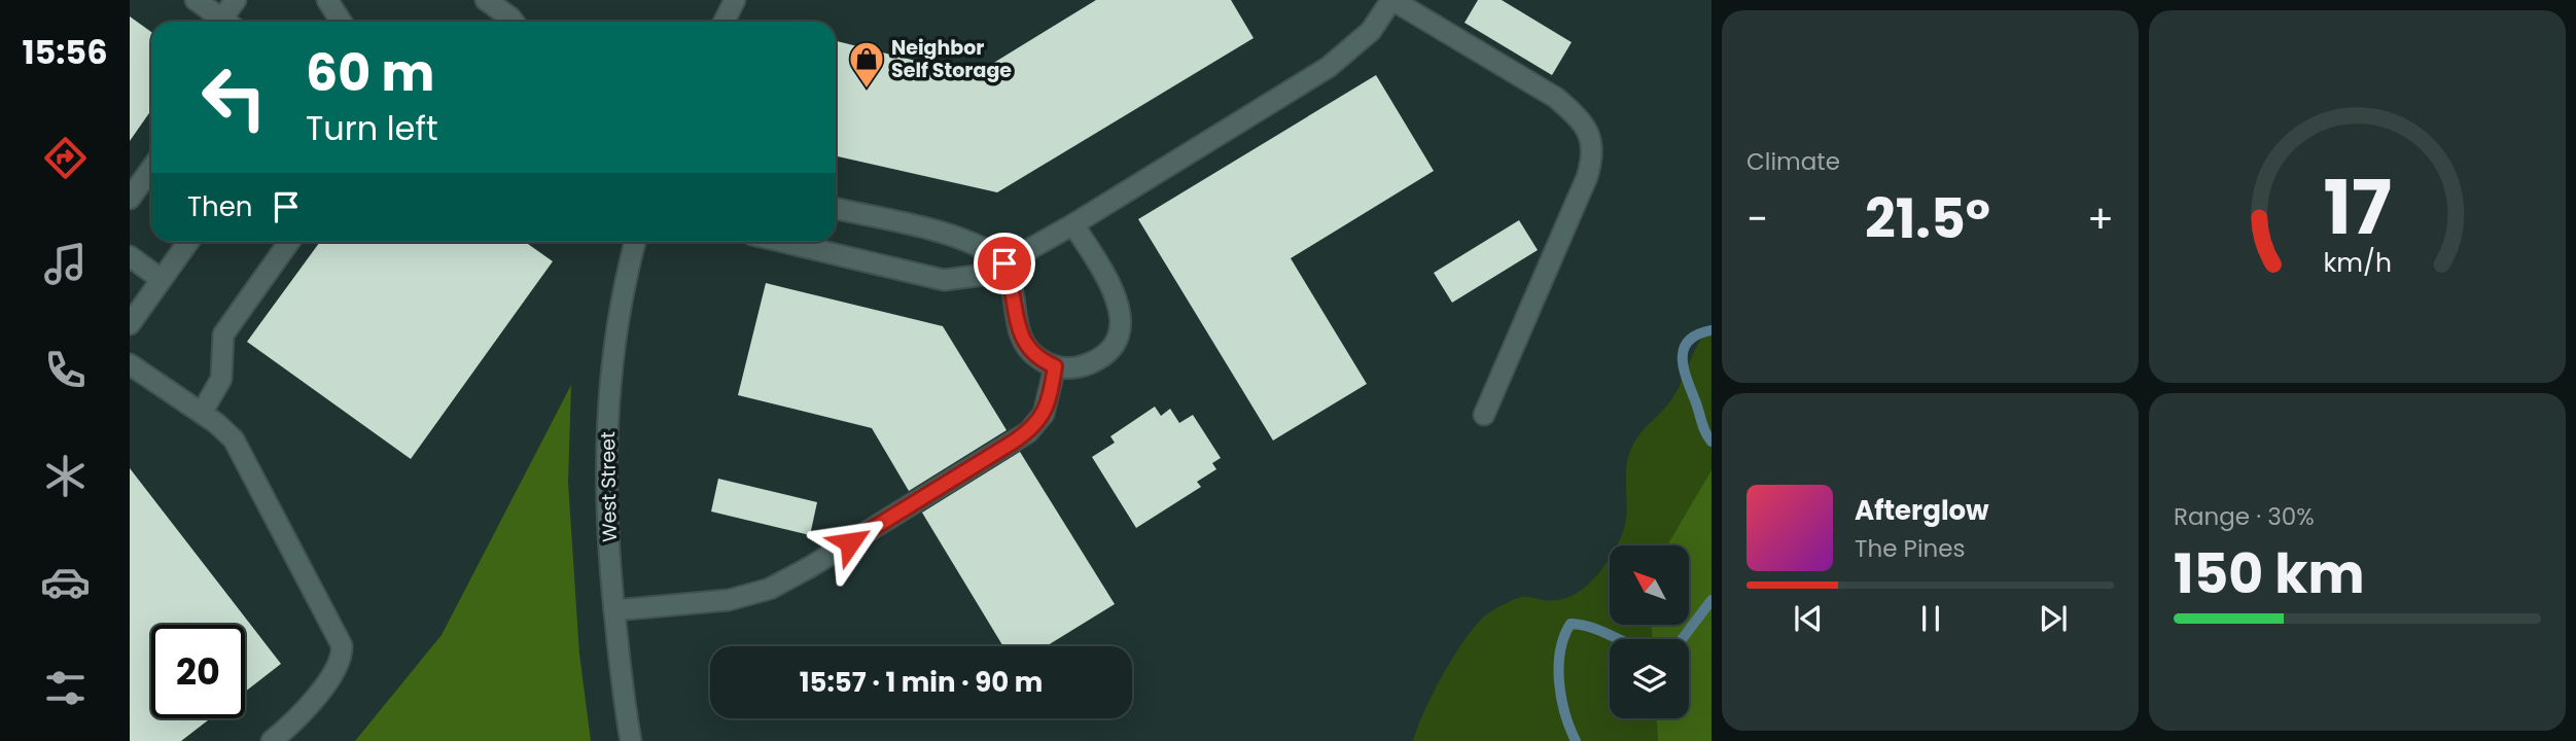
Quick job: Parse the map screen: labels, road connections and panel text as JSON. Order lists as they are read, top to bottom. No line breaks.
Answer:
{"streets":{"main road":["West Street"]},"places":{"shop":["Neighbor Self Storage"]},"north":"top left","page":{"tabs":"15:56","tile":["Climate",["Range · 30%","150 km"]],"turn":["60 m","Turn left"],"then":"Then","heat":["−","21.5°","+"],"song":["Afterglow","The Pines"],"limit":"20","trip":"15:57 · 1 min · 90 m","gauge":["17","km/h"]}}
